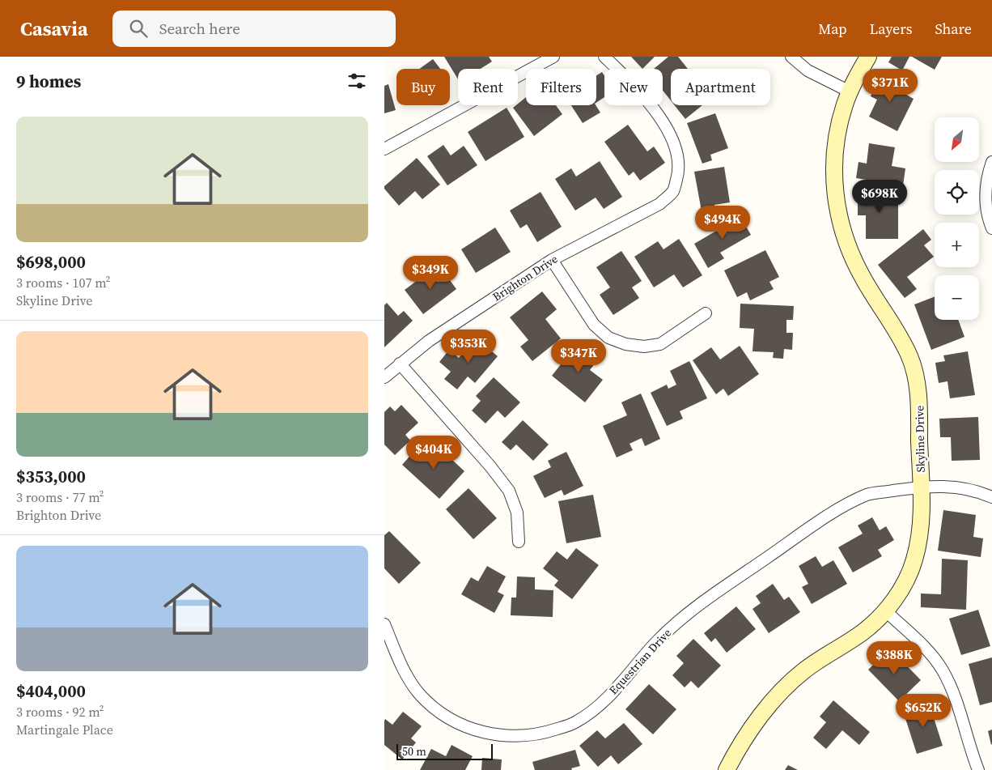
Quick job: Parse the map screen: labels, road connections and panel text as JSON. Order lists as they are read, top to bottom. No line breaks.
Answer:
{"streets":{"street":["Brighton Drive","Skyline Drive","Equestrian Drive"]},"crossings":[["Skyline Drive","Equestrian Drive"]],"scale_bar":"50 m","north":"bottom left","page":{"header":"Casavia","search":"Search here","nav":["Map","Layers","Share"],"heading":"9 homes","price":["$371K","$698K","$494K","$349K","$353K","$347K","$404K","$388K","$652K"],"chip":["Buy","Rent","Filters","New","Apartment"],"list":[{"name":"$698,000","note":"3 rooms · 107 m² · Skyline Drive"},{"name":"$353,000","note":"3 rooms · 77 m² · Brighton Drive"},{"name":"$404,000","note":"3 rooms · 92 m² · Martingale Place"}],"map_buttons":["+","−"],"scale":"50 m"}}
